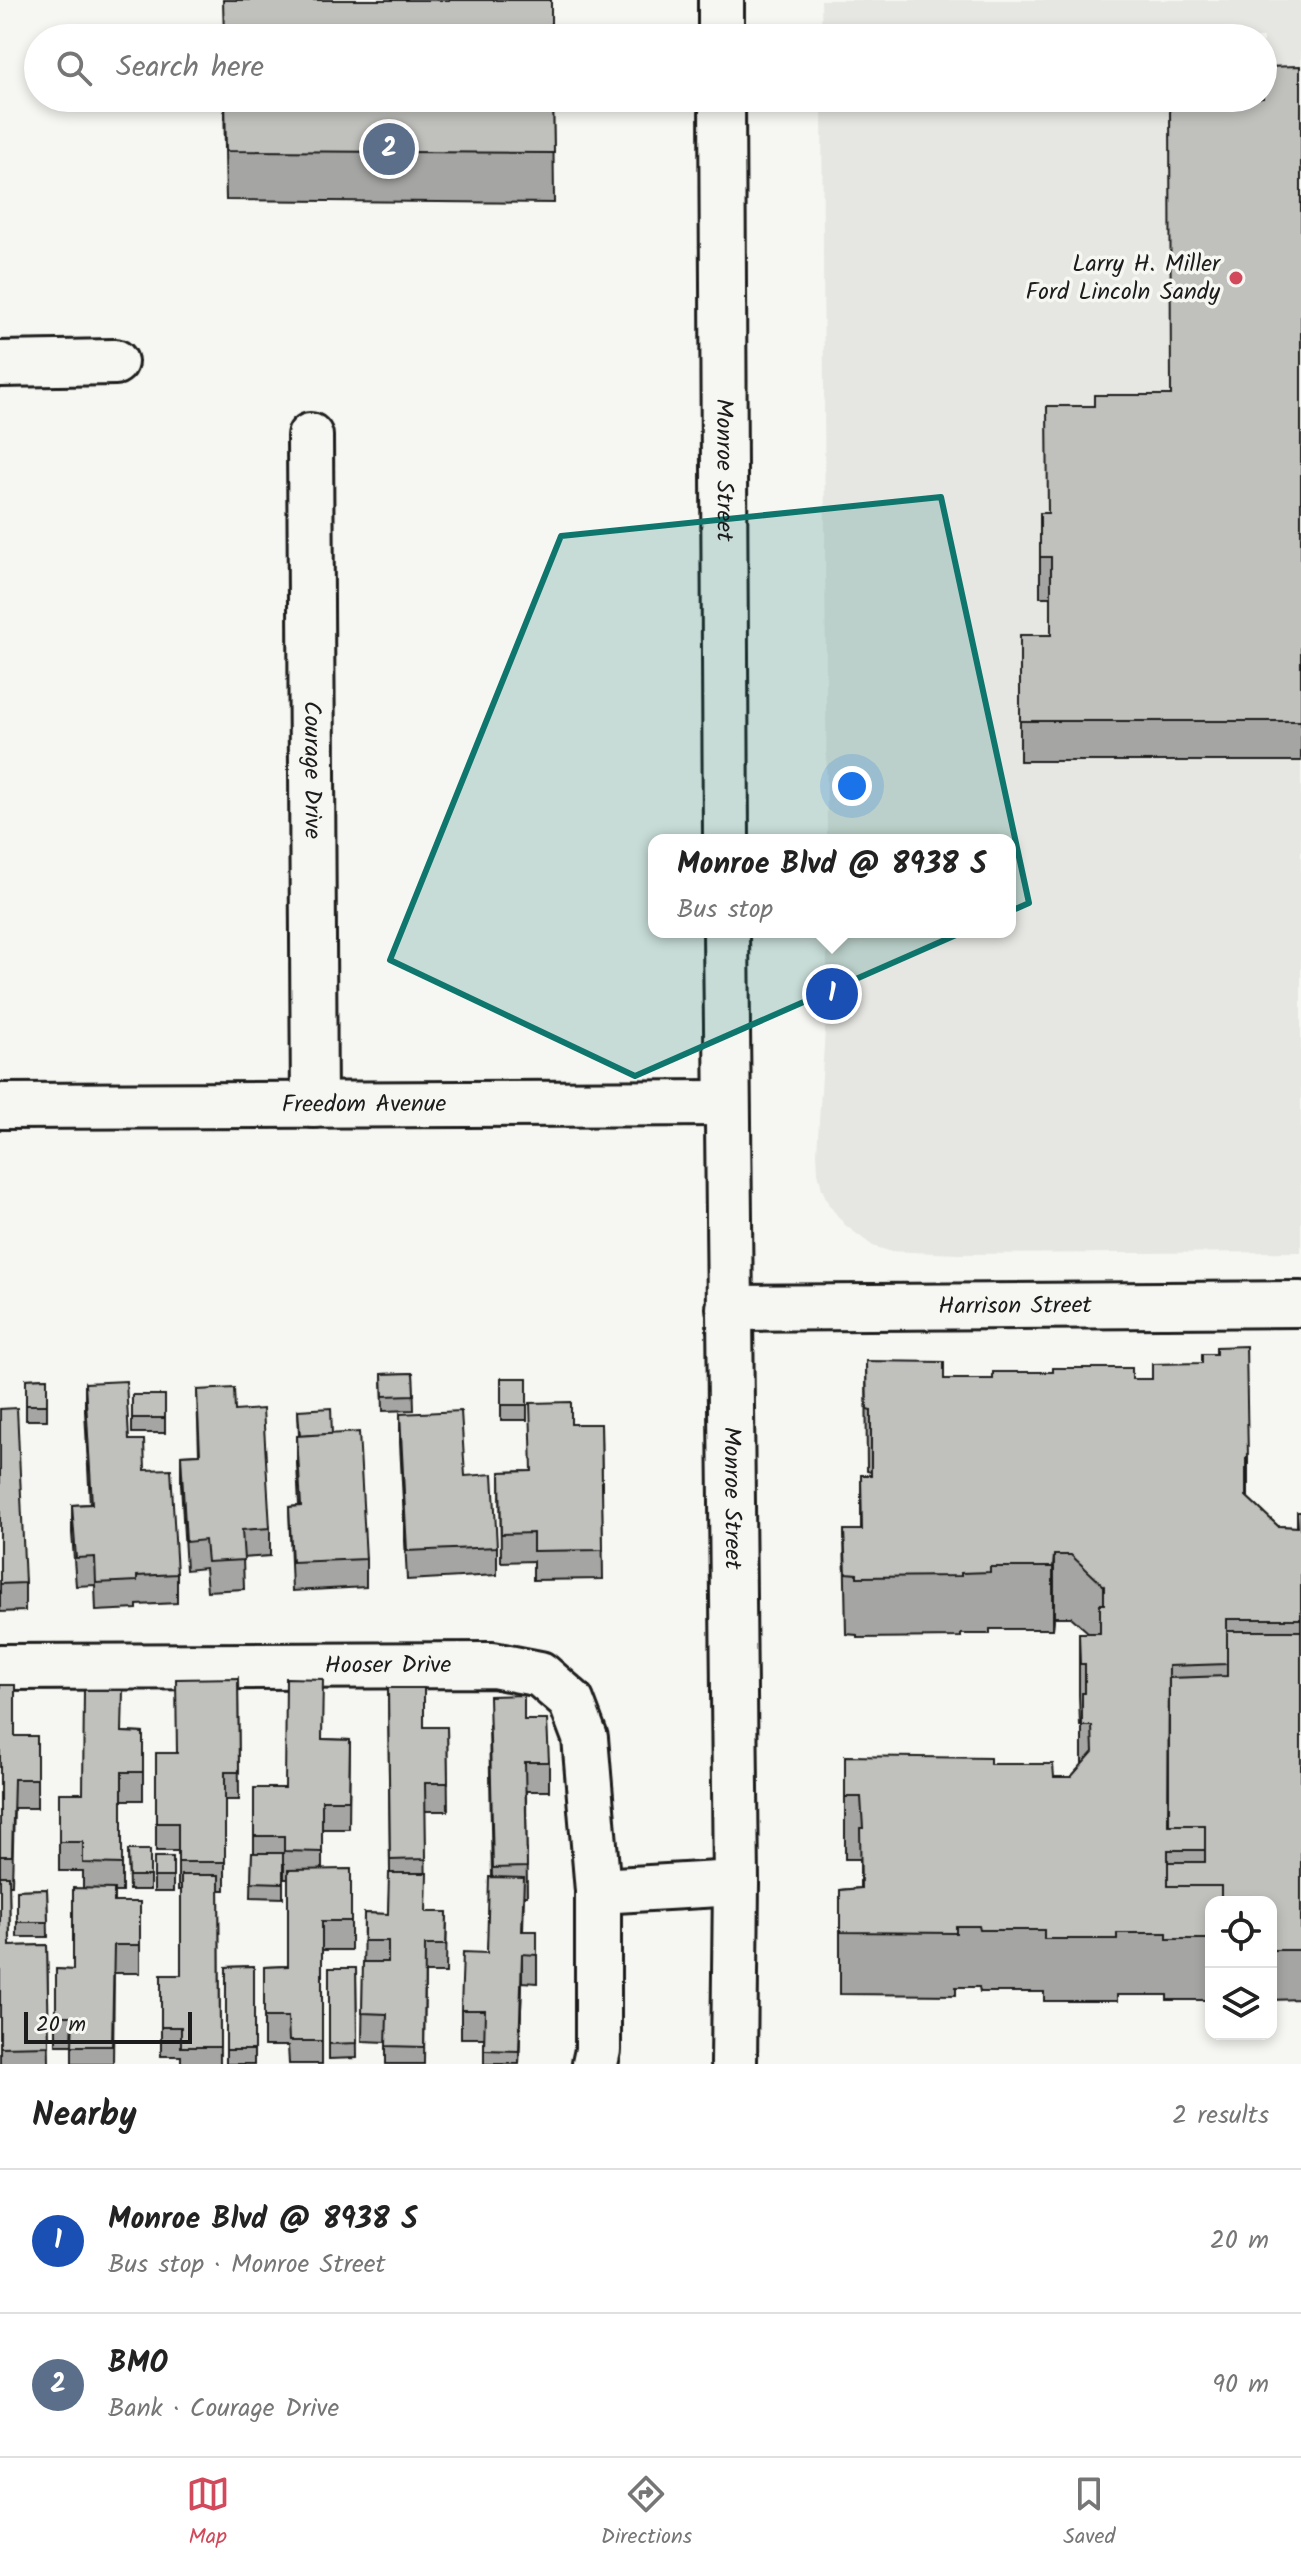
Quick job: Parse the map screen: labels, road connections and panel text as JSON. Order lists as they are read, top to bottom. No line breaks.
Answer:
{"streets":{"street":["Monroe Street","Courage Drive","Freedom Avenue","Harrison Street","Hooser Drive"]},"crossings":[["Monroe Street","Freedom Avenue"],["Monroe Street","Harrison Street"],["Courage Drive","Freedom Avenue"]],"places":["Larry H. Miller Ford Lincoln Sandy"],"scale_bar":"20 m","page":{"search":"Search here","pins":["2","1"],"popup":["Monroe Blvd @ 8938 S","Bus stop"],"scale":"20 m","heading":["Nearby","2 results"],"list":[{"mark":"1","name":"Monroe Blvd @ 8938 S","note":"Bus stop · Monroe Street","value":"20 m"},{"mark":"2","name":"BMO","note":"Bank · Courage Drive","value":"90 m"}],"nav":["Map","Directions","Saved"]}}
